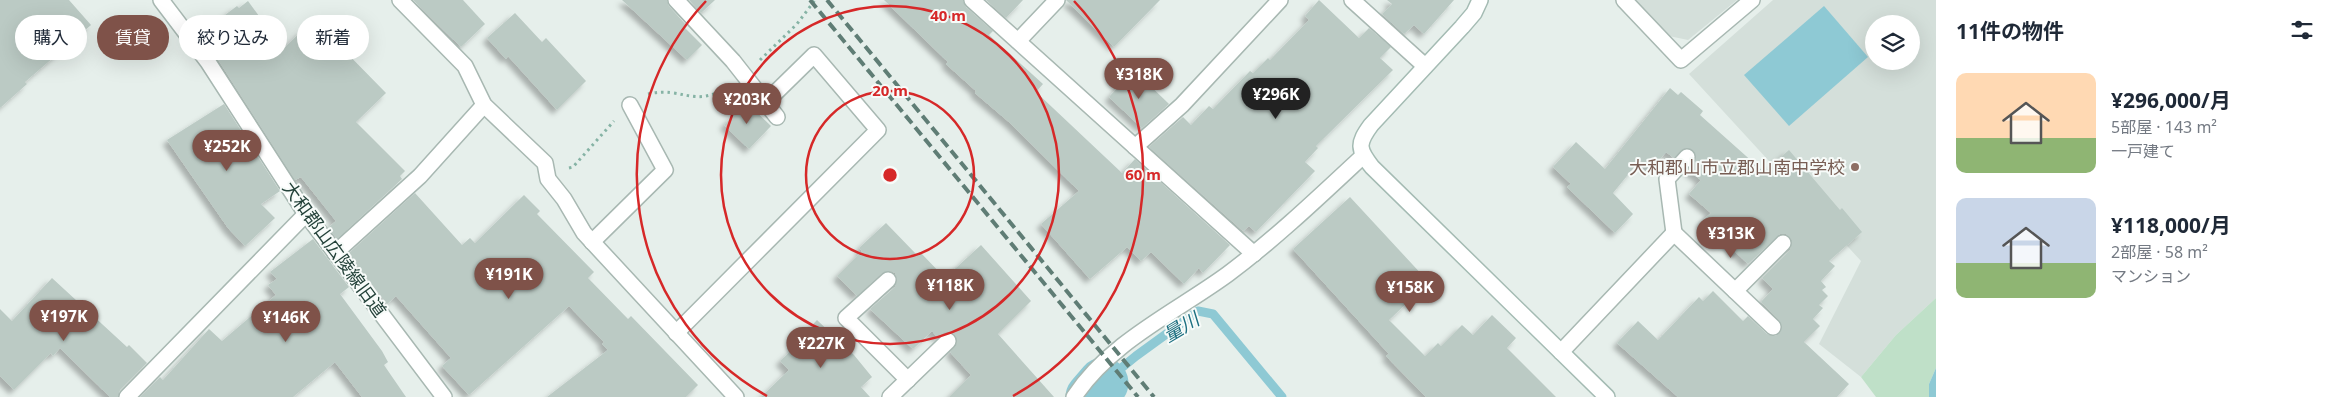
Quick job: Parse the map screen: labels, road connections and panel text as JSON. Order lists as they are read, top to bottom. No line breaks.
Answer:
{"streets":{"street":["大和郡山広陵線旧道"]},"water":["量川"],"places":["大和郡山市立郡山南中学校"],"page":{"heading":"11件の物件","chip":["購入","賃貸","絞り込み","新着"],"price":["¥318K","¥296K","¥203K","¥252K","¥313K","¥191K","¥118K","¥158K","¥197K","¥146K","¥227K"],"list":[{"name":"¥296,000/月","note":"5部屋 · 143 m² · 一戸建て"},{"name":"¥118,000/月","note":"2部屋 · 58 m² · マンション"}]},"rings":["40 m","20 m","60 m"]}
